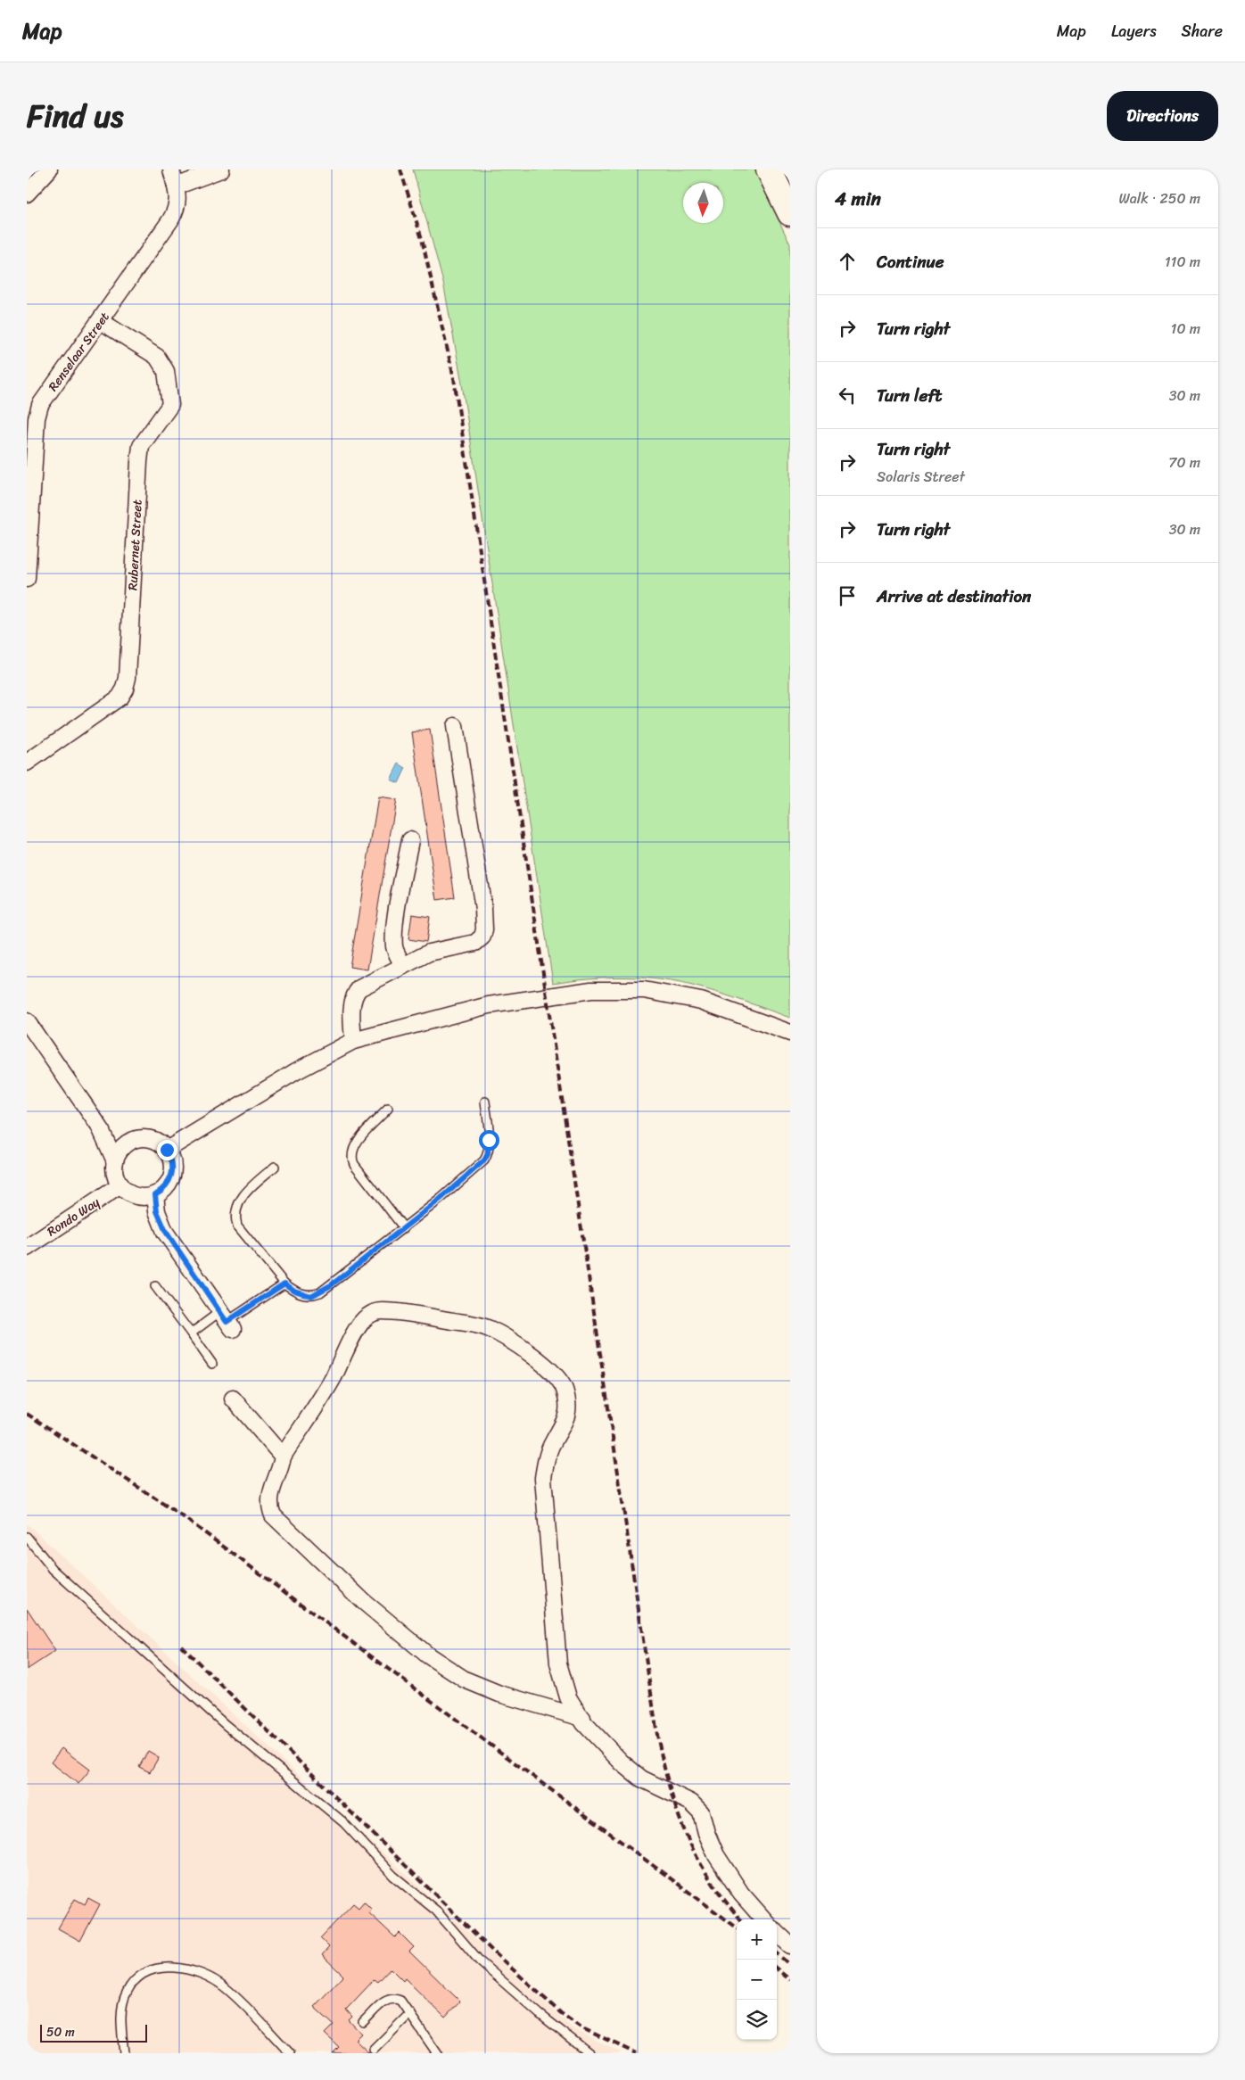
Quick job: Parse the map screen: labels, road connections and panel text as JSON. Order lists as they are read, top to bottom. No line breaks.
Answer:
{"streets":{"street":["Renselaar Street","Rubernet Street","Rondo Way"]},"crossings":[["Renselaar Street","Rubernet Street"]],"scale_bar":"50 m","north":"bottom","page":{"header":"Map","nav":["Map","Layers","Share"],"title":"Find us","buttons":"Directions","heading":["4 min","Walk · 250 m"],"list":[["Continue","110 m"],["Turn right","10 m"],["Turn left","30 m"],["Turn right","Solaris Street","70 m"],["Turn right","30 m"],"Arrive at destination"],"map_buttons":["+","−"],"scale":"50 m"}}
